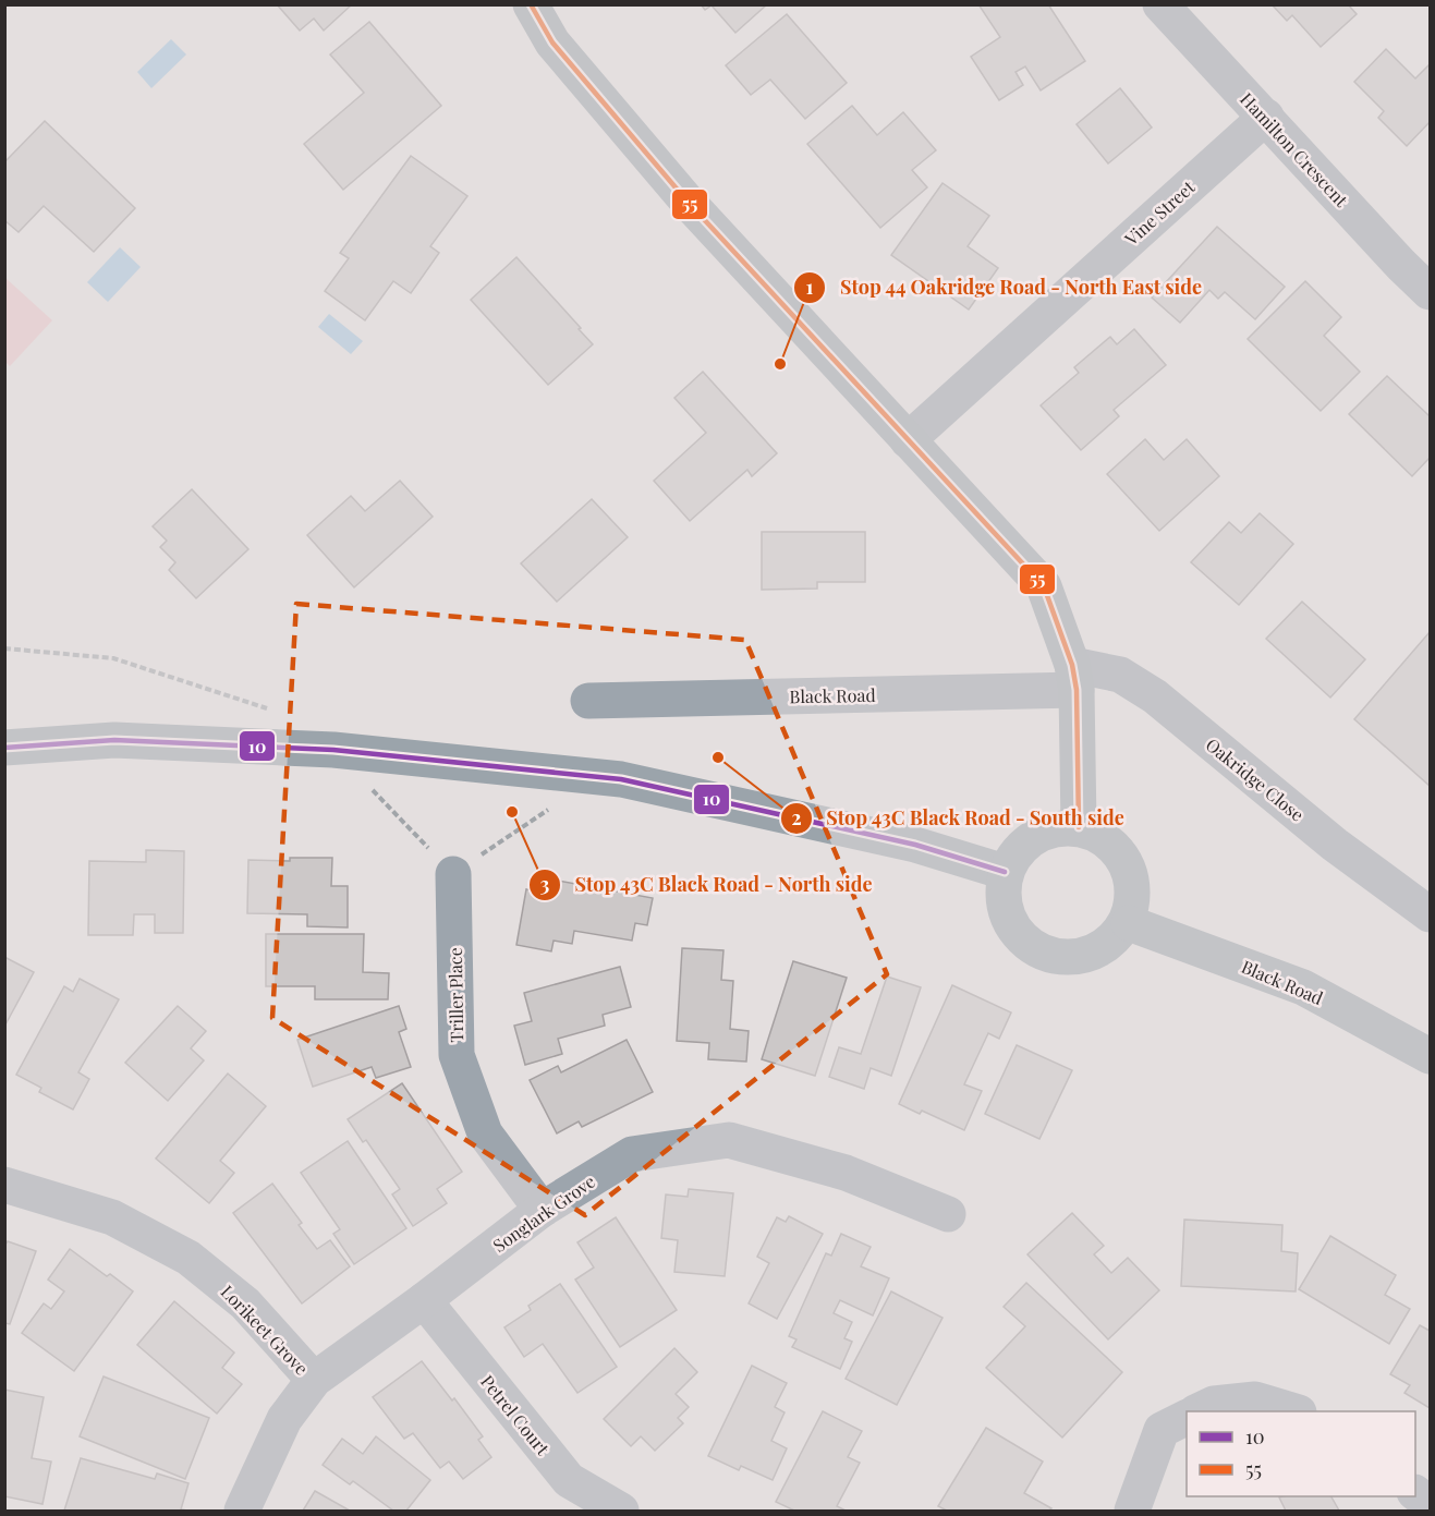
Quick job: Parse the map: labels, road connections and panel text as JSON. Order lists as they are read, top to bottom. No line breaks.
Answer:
{"streets":{"main road":["Black Road"],"street":["Hamilton Crescent","Vine Street","Oakridge Close","Triller Place","Songlark Grove","Lorikeet Grove","Petrel Court"]},"crossings":[["Hamilton Crescent","Vine Street"],["Black Road","Oakridge Close"],["Triller Place","Songlark Grove"],["Songlark Grove","Lorikeet Grove"],["Songlark Grove","Petrel Court"]],"places":["Stop 44 Oakridge Road - North East side","Stop 43C Black Road - South side","Stop 43C Black Road - North side"],"lines":["transit line 55","transit line 10"],"legend":["10","55"]}
